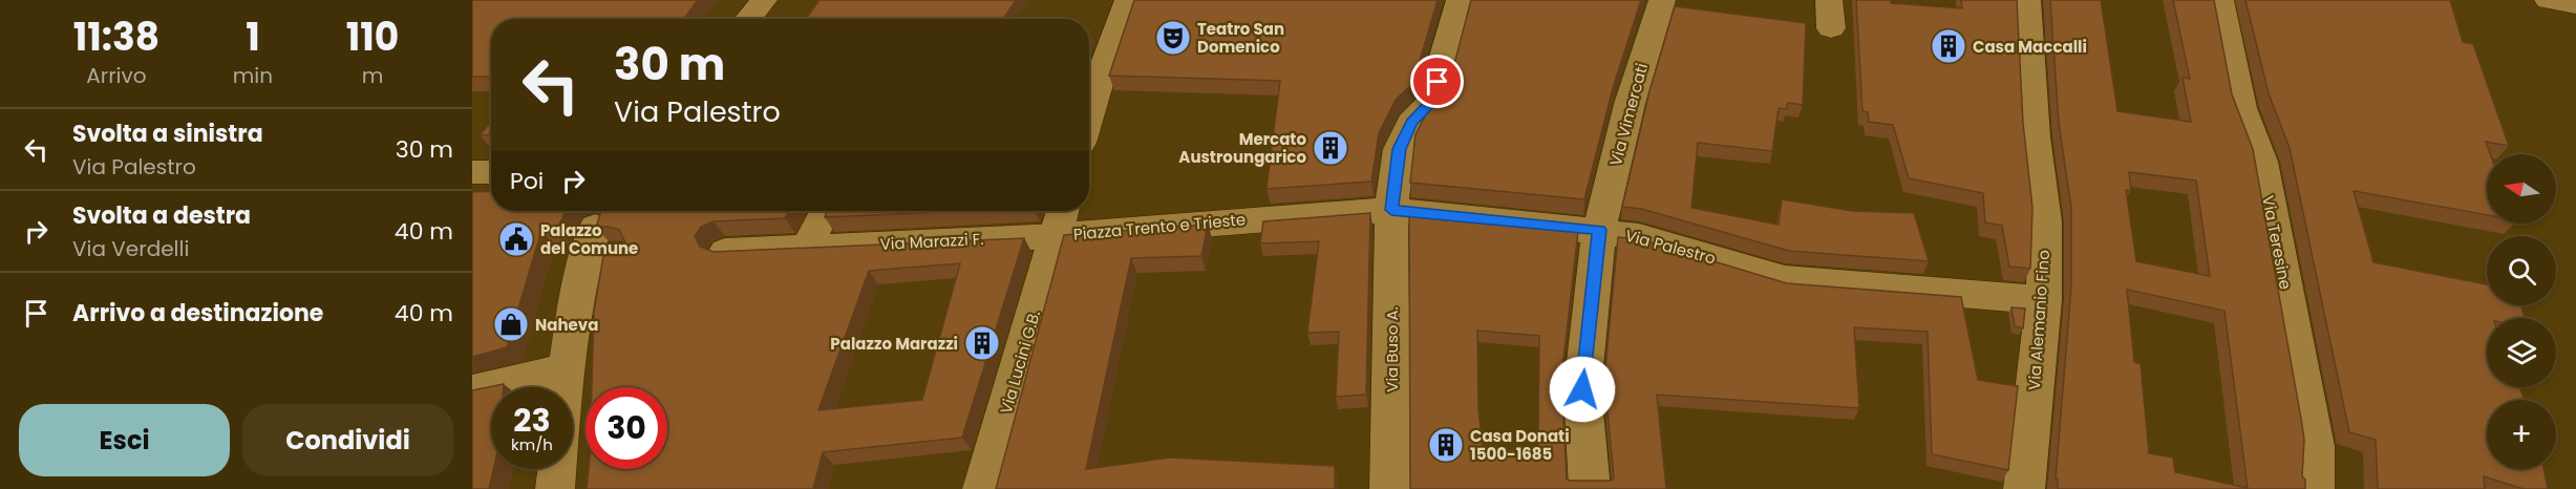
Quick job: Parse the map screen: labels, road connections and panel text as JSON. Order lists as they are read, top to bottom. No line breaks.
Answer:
{"streets":{"street":["Via Vimercati","Piazza Trento e Trieste","Via Marazzi F.","Via Teresine","Via Palestro","Via Alemanio Fino","Via Buso A.","Via Lucini G.B."]},"crossings":[["Via Vimercati","Via Palestro"],["Piazza Trento e Trieste","Via Marazzi F."],["Piazza Trento e Trieste","Via Palestro"],["Piazza Trento e Trieste","Via Lucini G.B."],["Via Marazzi F.","Via Lucini G.B."],["Via Palestro","Via Alemanio Fino"],["Via Palestro","Via Buso A."]],"places":{"theatre":["Teatro San Domenico"],"building":["Casa Maccalli","Mercato Austroungarico","Palazzo Marazzi","Casa Donati 1500-1685"],"public building":["Palazzo del Comune"],"shop":["Naheva"]},"north":"left","page":{"eta":["11:38","Arrivo","1","min","110","m"],"turn":["30 m","Via Palestro"],"list":[{"name":"Svolta a sinistra","note":"Via Palestro","value":"30 m"},{"name":"Svolta a destra","note":"Via Verdelli","value":"40 m"},{"name":"Arrivo a destinazione","value":"40 m"}],"then":"Poi","map_buttons":"+","speed":"23 km/h","limit":"30","buttons":["Esci","Condividi"]}}
